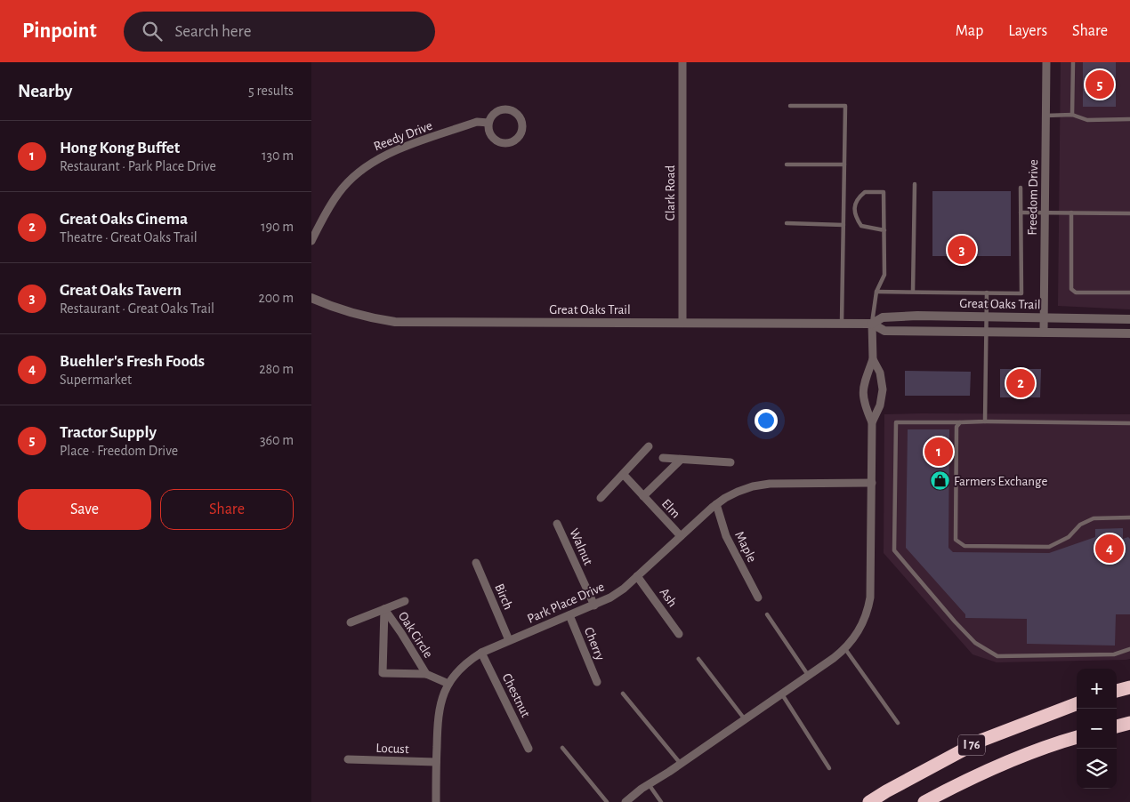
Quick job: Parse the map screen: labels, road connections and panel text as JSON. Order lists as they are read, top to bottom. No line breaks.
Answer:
{"streets":{"highway":["I 76"],"street":["Reedy Drive","Clark Road","Freedom Drive","Great Oaks Trail","Elm","Walnut","Maple","Birch","Ash","Park Place Drive","Oak Circle","Cherry","Chestnut","Locust"]},"crossings":[["Clark Road","Great Oaks Trail"],["Freedom Drive","Great Oaks Trail"],["Elm","Park Place Drive"],["Walnut","Park Place Drive"],["Maple","Park Place Drive"],["Birch","Park Place Drive"],["Ash","Park Place Drive"],["Park Place Drive","Oak Circle"],["Park Place Drive","Cherry"],["Park Place Drive","Chestnut"],["Park Place Drive","Locust"]],"places":{"shop":["Farmers Exchange"]},"page":{"header":"Pinpoint","search":"Search here","nav":["Map","Layers","Share"],"heading":["Nearby","5 results"],"pins":["5","3","2","1","4"],"list":[{"mark":"1","name":"Hong Kong Buffet","note":"Restaurant · Park Place Drive","value":"130 m"},{"mark":"2","name":"Great Oaks Cinema","note":"Theatre · Great Oaks Trail","value":"190 m"},{"mark":"3","name":"Great Oaks Tavern","note":"Restaurant · Great Oaks Trail","value":"200 m"},{"mark":"4","name":"Buehler's Fresh Foods","note":"Supermarket","value":"280 m"},{"mark":"5","name":"Tractor Supply","note":"Place · Freedom Drive","value":"360 m"}],"buttons":["Save","Share"],"map_buttons":["+","−"]}}
